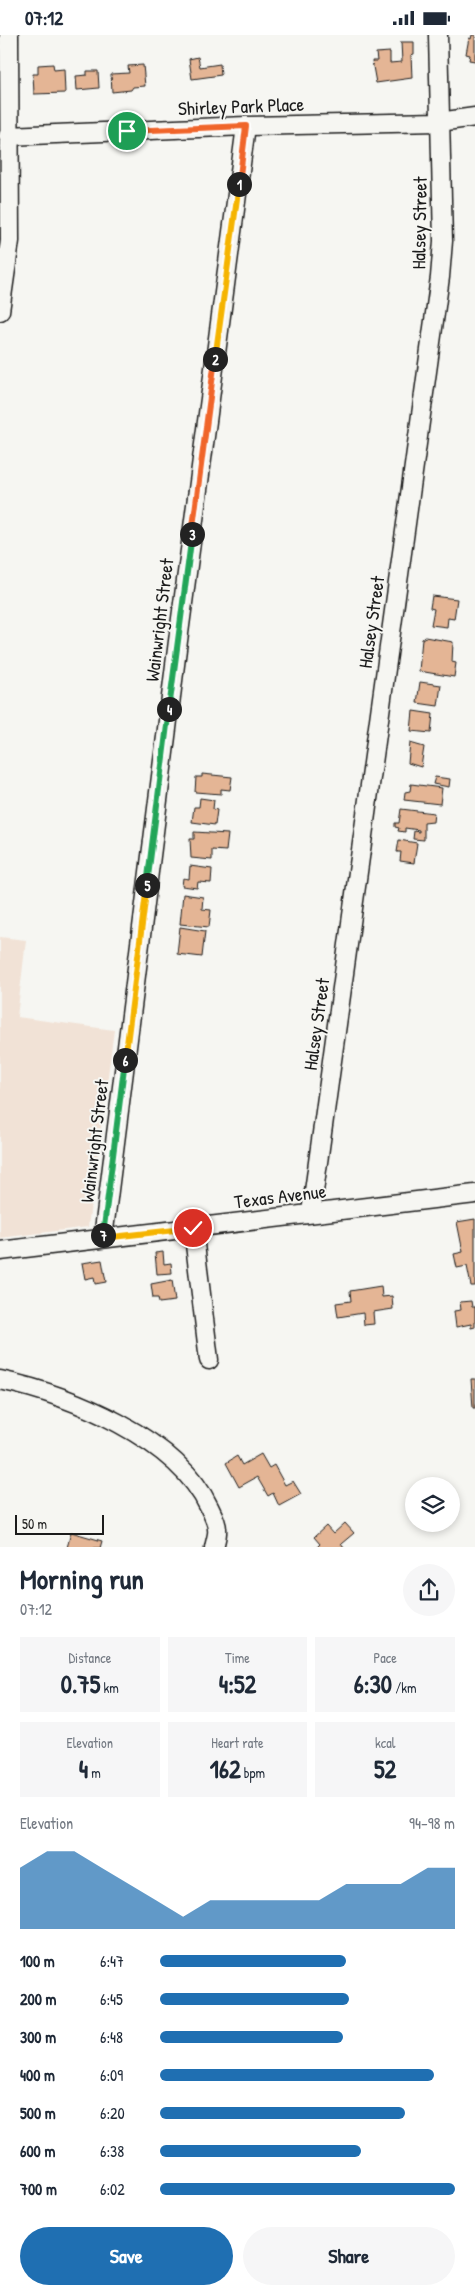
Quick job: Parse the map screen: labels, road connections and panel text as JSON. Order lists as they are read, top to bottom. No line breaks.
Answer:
{"streets":{"street":["Shirley Park Place","Halsey Street","Wainwright Street","Texas Avenue"]},"crossings":[["Shirley Park Place","Halsey Street"],["Shirley Park Place","Wainwright Street"],["Halsey Street","Texas Avenue"],["Wainwright Street","Texas Avenue"]],"scale_bar":"50 m","page":{"status":"07:12","pins":["1","2","3","4","5","6","7"],"scale":"50 m","heading":["Morning run","07:12"],"stats":[["Distance","0.75 km"],["Time","4:52"],["Pace","6:30 /km"],["Elevation","4 m"],["Heart rate","162 bpm"],["kcal","52"]],"chart":["Elevation","94–98 m"],"list":[{"name":"100 m","note":"6:47"},{"name":"200 m","note":"6:45"},{"name":"300 m","note":"6:48"},{"name":"400 m","note":"6:09"},{"name":"500 m","note":"6:20"},{"name":"600 m","note":"6:38"},{"name":"700 m","note":"6:02"}],"buttons":["Save","Share"]}}
